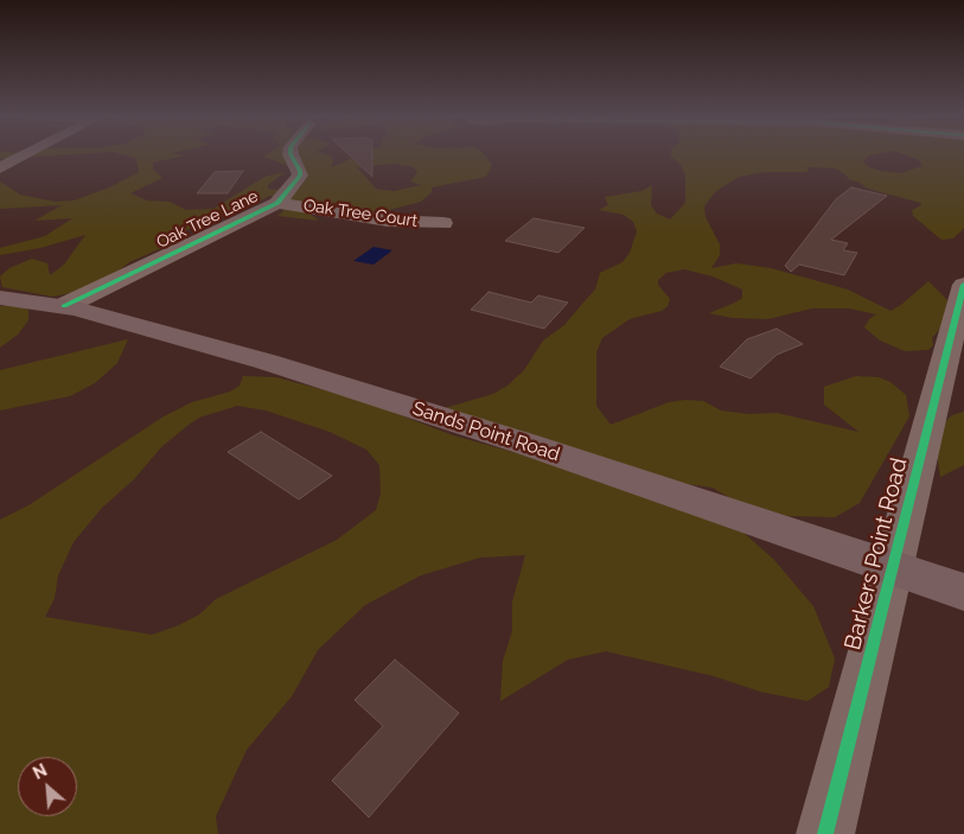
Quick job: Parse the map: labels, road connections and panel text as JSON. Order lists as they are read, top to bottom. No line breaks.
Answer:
{"streets":{"main road":["Sands Point Road"],"street":["Oak Tree Court","Oak Tree Lane","Barkers Point Road"]},"crossings":[["Oak Tree Court","Oak Tree Lane"],["Oak Tree Lane","Sands Point Road"],["Sands Point Road","Barkers Point Road"]],"north":"top left"}
